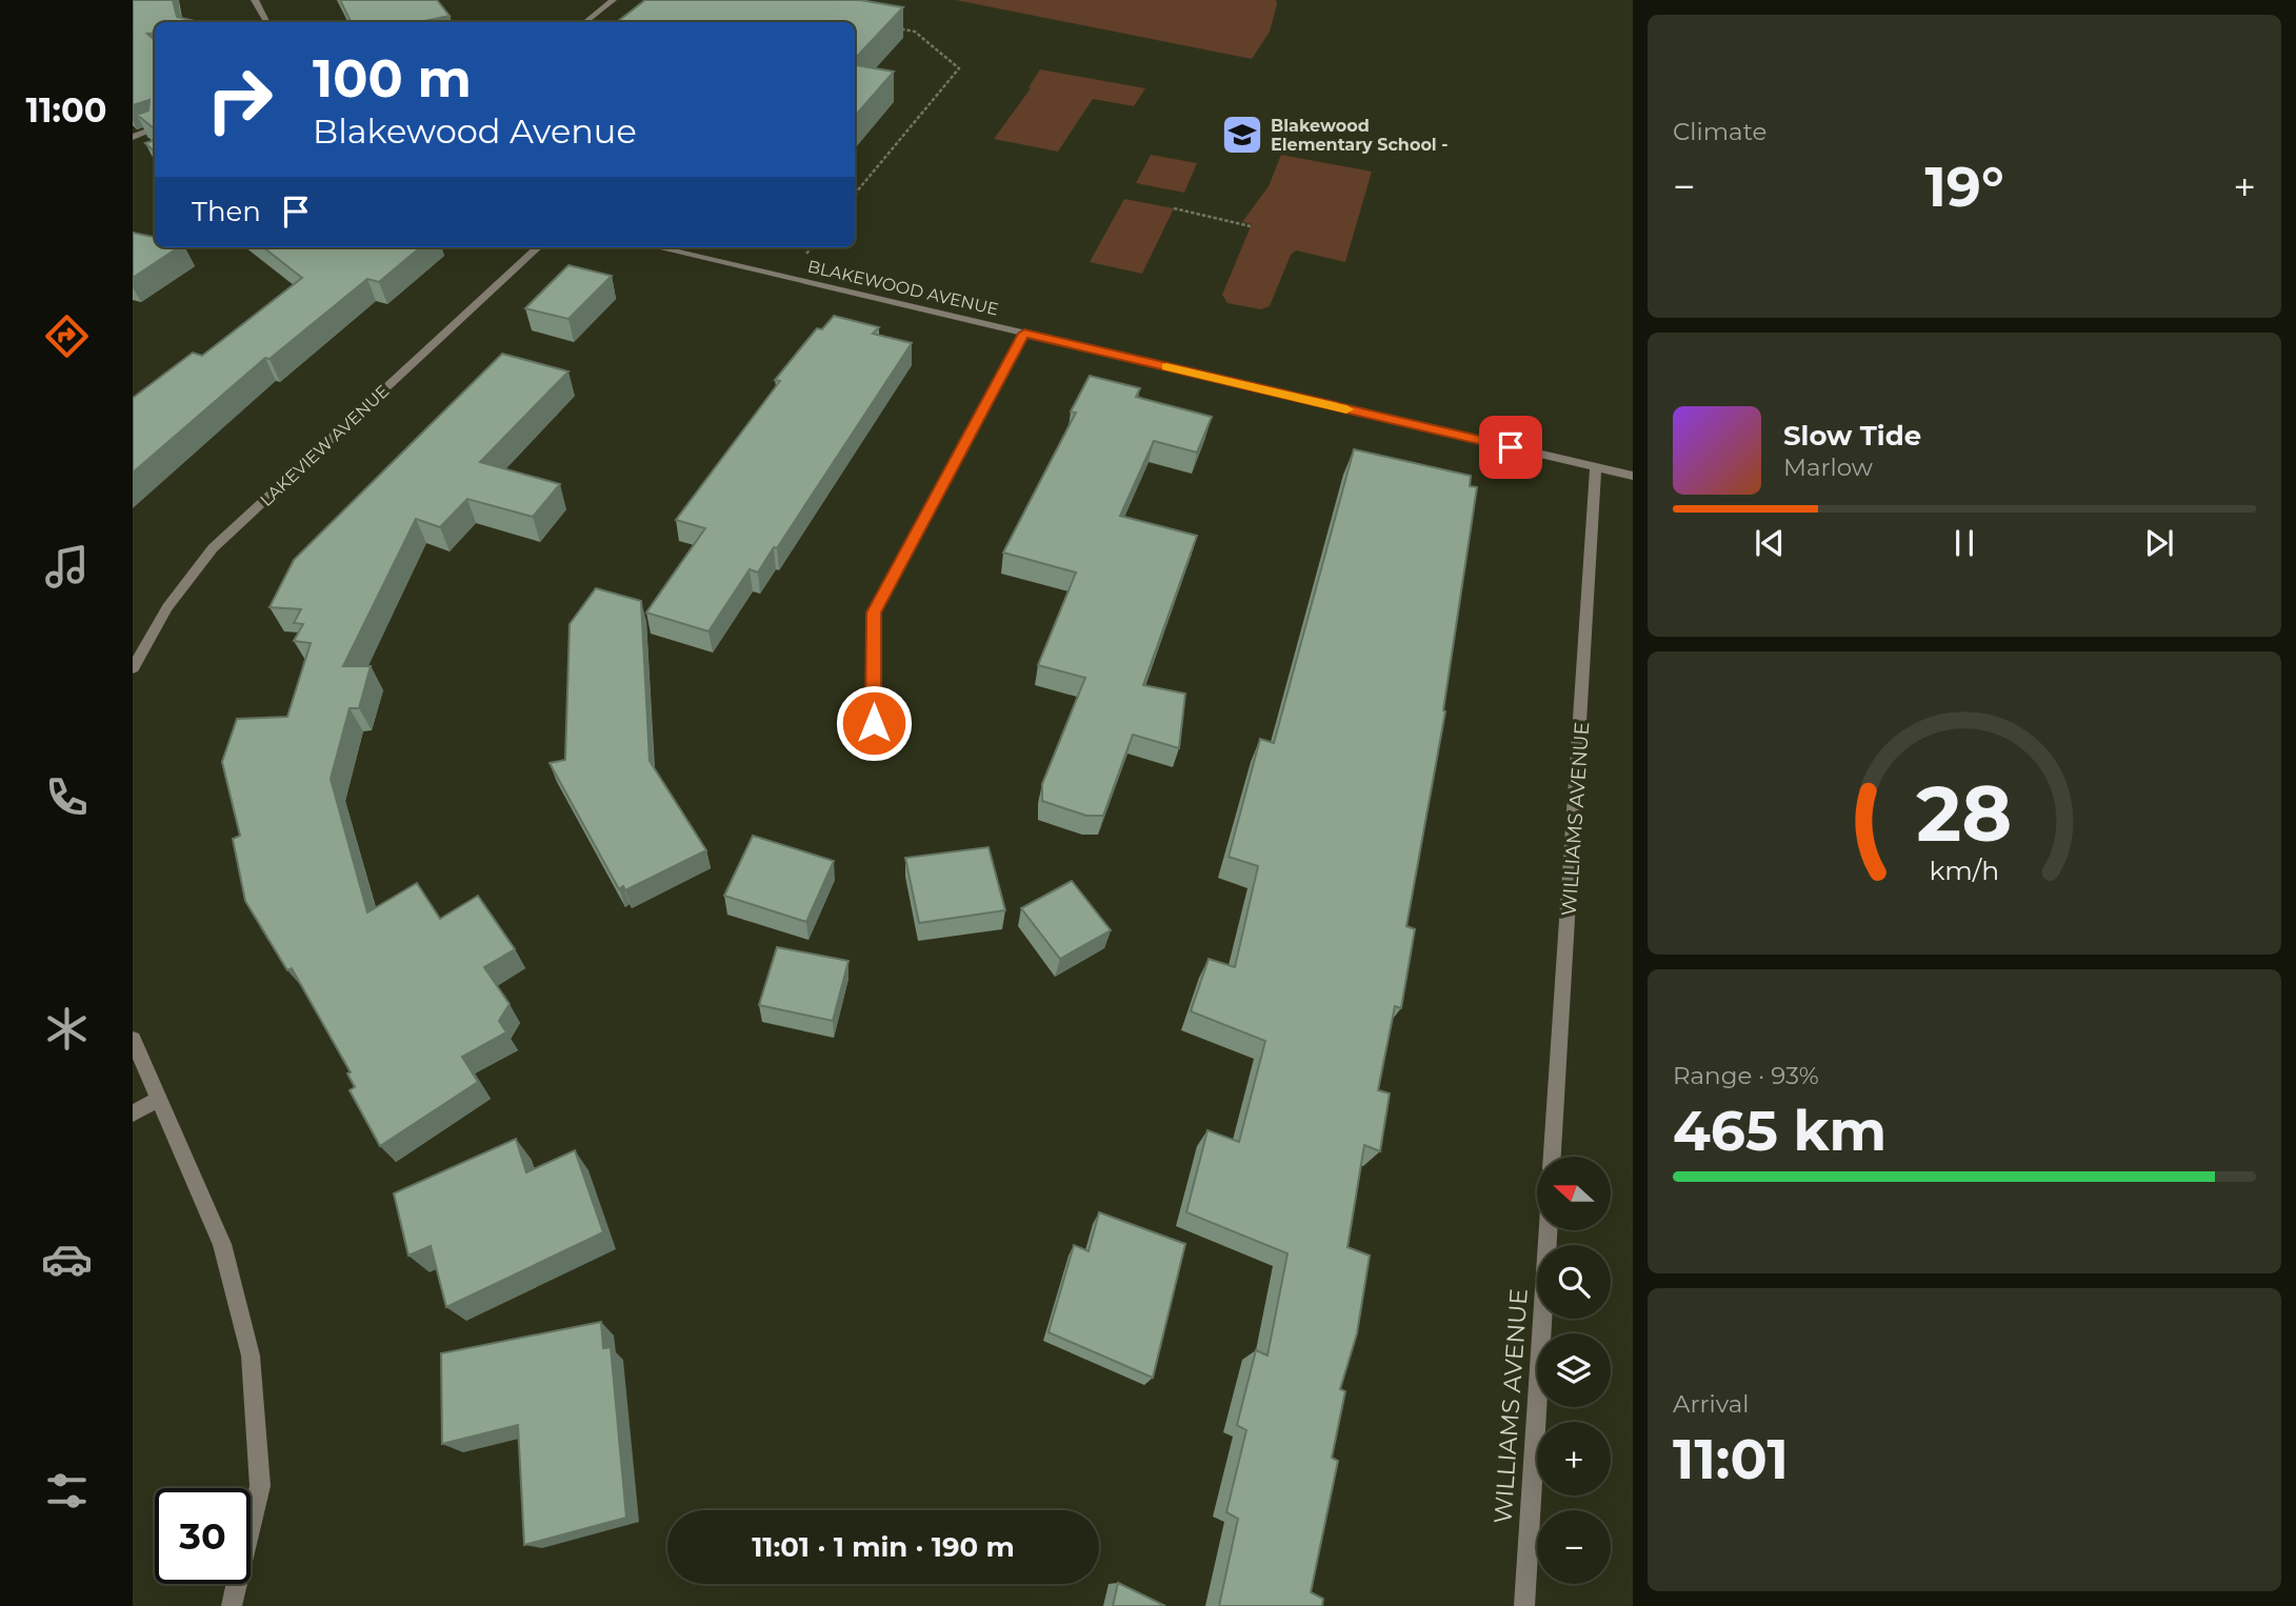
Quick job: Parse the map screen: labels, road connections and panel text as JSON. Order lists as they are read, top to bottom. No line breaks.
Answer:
{"streets":{"street":["BLAKEWOOD AVENUE","LAKEVIEW AVENUE","WILLIAMS AVENUE"]},"crossings":[["BLAKEWOOD AVENUE","WILLIAMS AVENUE"]],"places":{"school or university":["Blakewood Elementary School -"]},"north":"left","page":{"tabs":"11:00","tile":["Climate",["Range · 93%","465 km"],["Arrival","11:01"]],"turn":["100 m","Blakewood Avenue"],"heat":["−","19°","+"],"then":"Then","song":["Slow Tide","Marlow"],"map_buttons":["+","−"],"limit":"30","trip":"11:01 · 1 min · 190 m","gauge":["28","km/h"]}}
